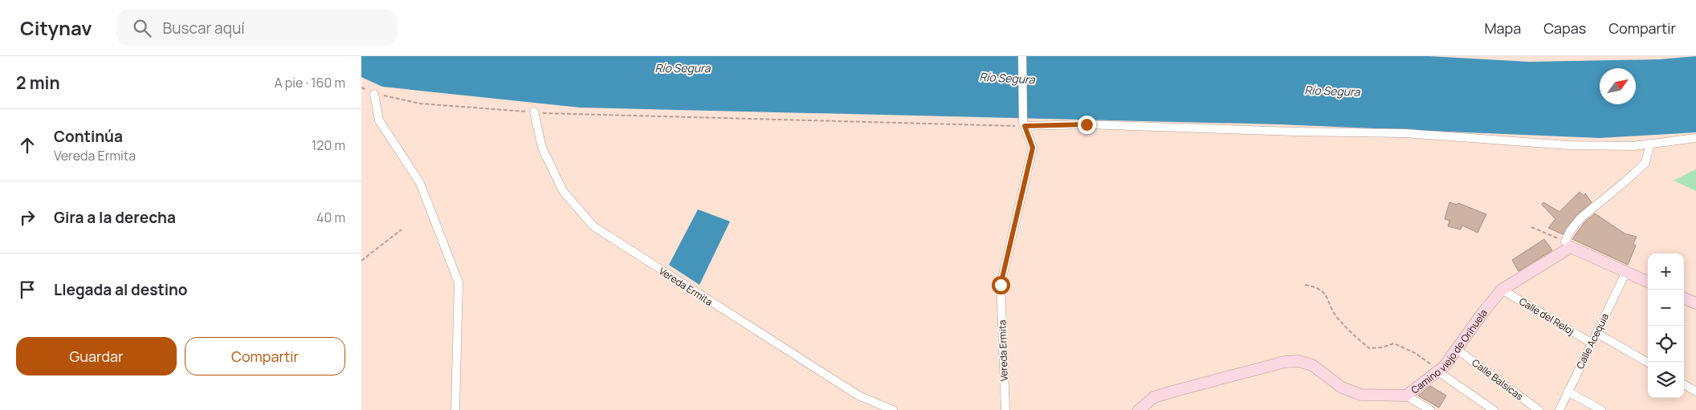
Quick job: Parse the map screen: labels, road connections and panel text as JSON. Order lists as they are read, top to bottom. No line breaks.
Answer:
{"streets":{"main road":["Camino viejo de Orihuela"],"street":["Vereda Ermita","Calle del Reloj","Calle Acequia","Calle Balsicas"]},"crossings":[["Calle del Reloj","Calle Acequia"],["Calle del Reloj","Camino viejo de Orihuela"],["Camino viejo de Orihuela","Calle Balsicas"]],"water":["Río Segura"],"north":"top right","page":{"header":"Citynav","search":"Buscar aquí","nav":["Mapa","Capas","Compartir"],"heading":["2 min","A pie · 160 m"],"list":[["Continúa","Vereda Ermita","120 m"],["Gira a la derecha","40 m"],"Llegada al destino"],"map_buttons":["+","−"],"buttons":["Guardar","Compartir"]}}
